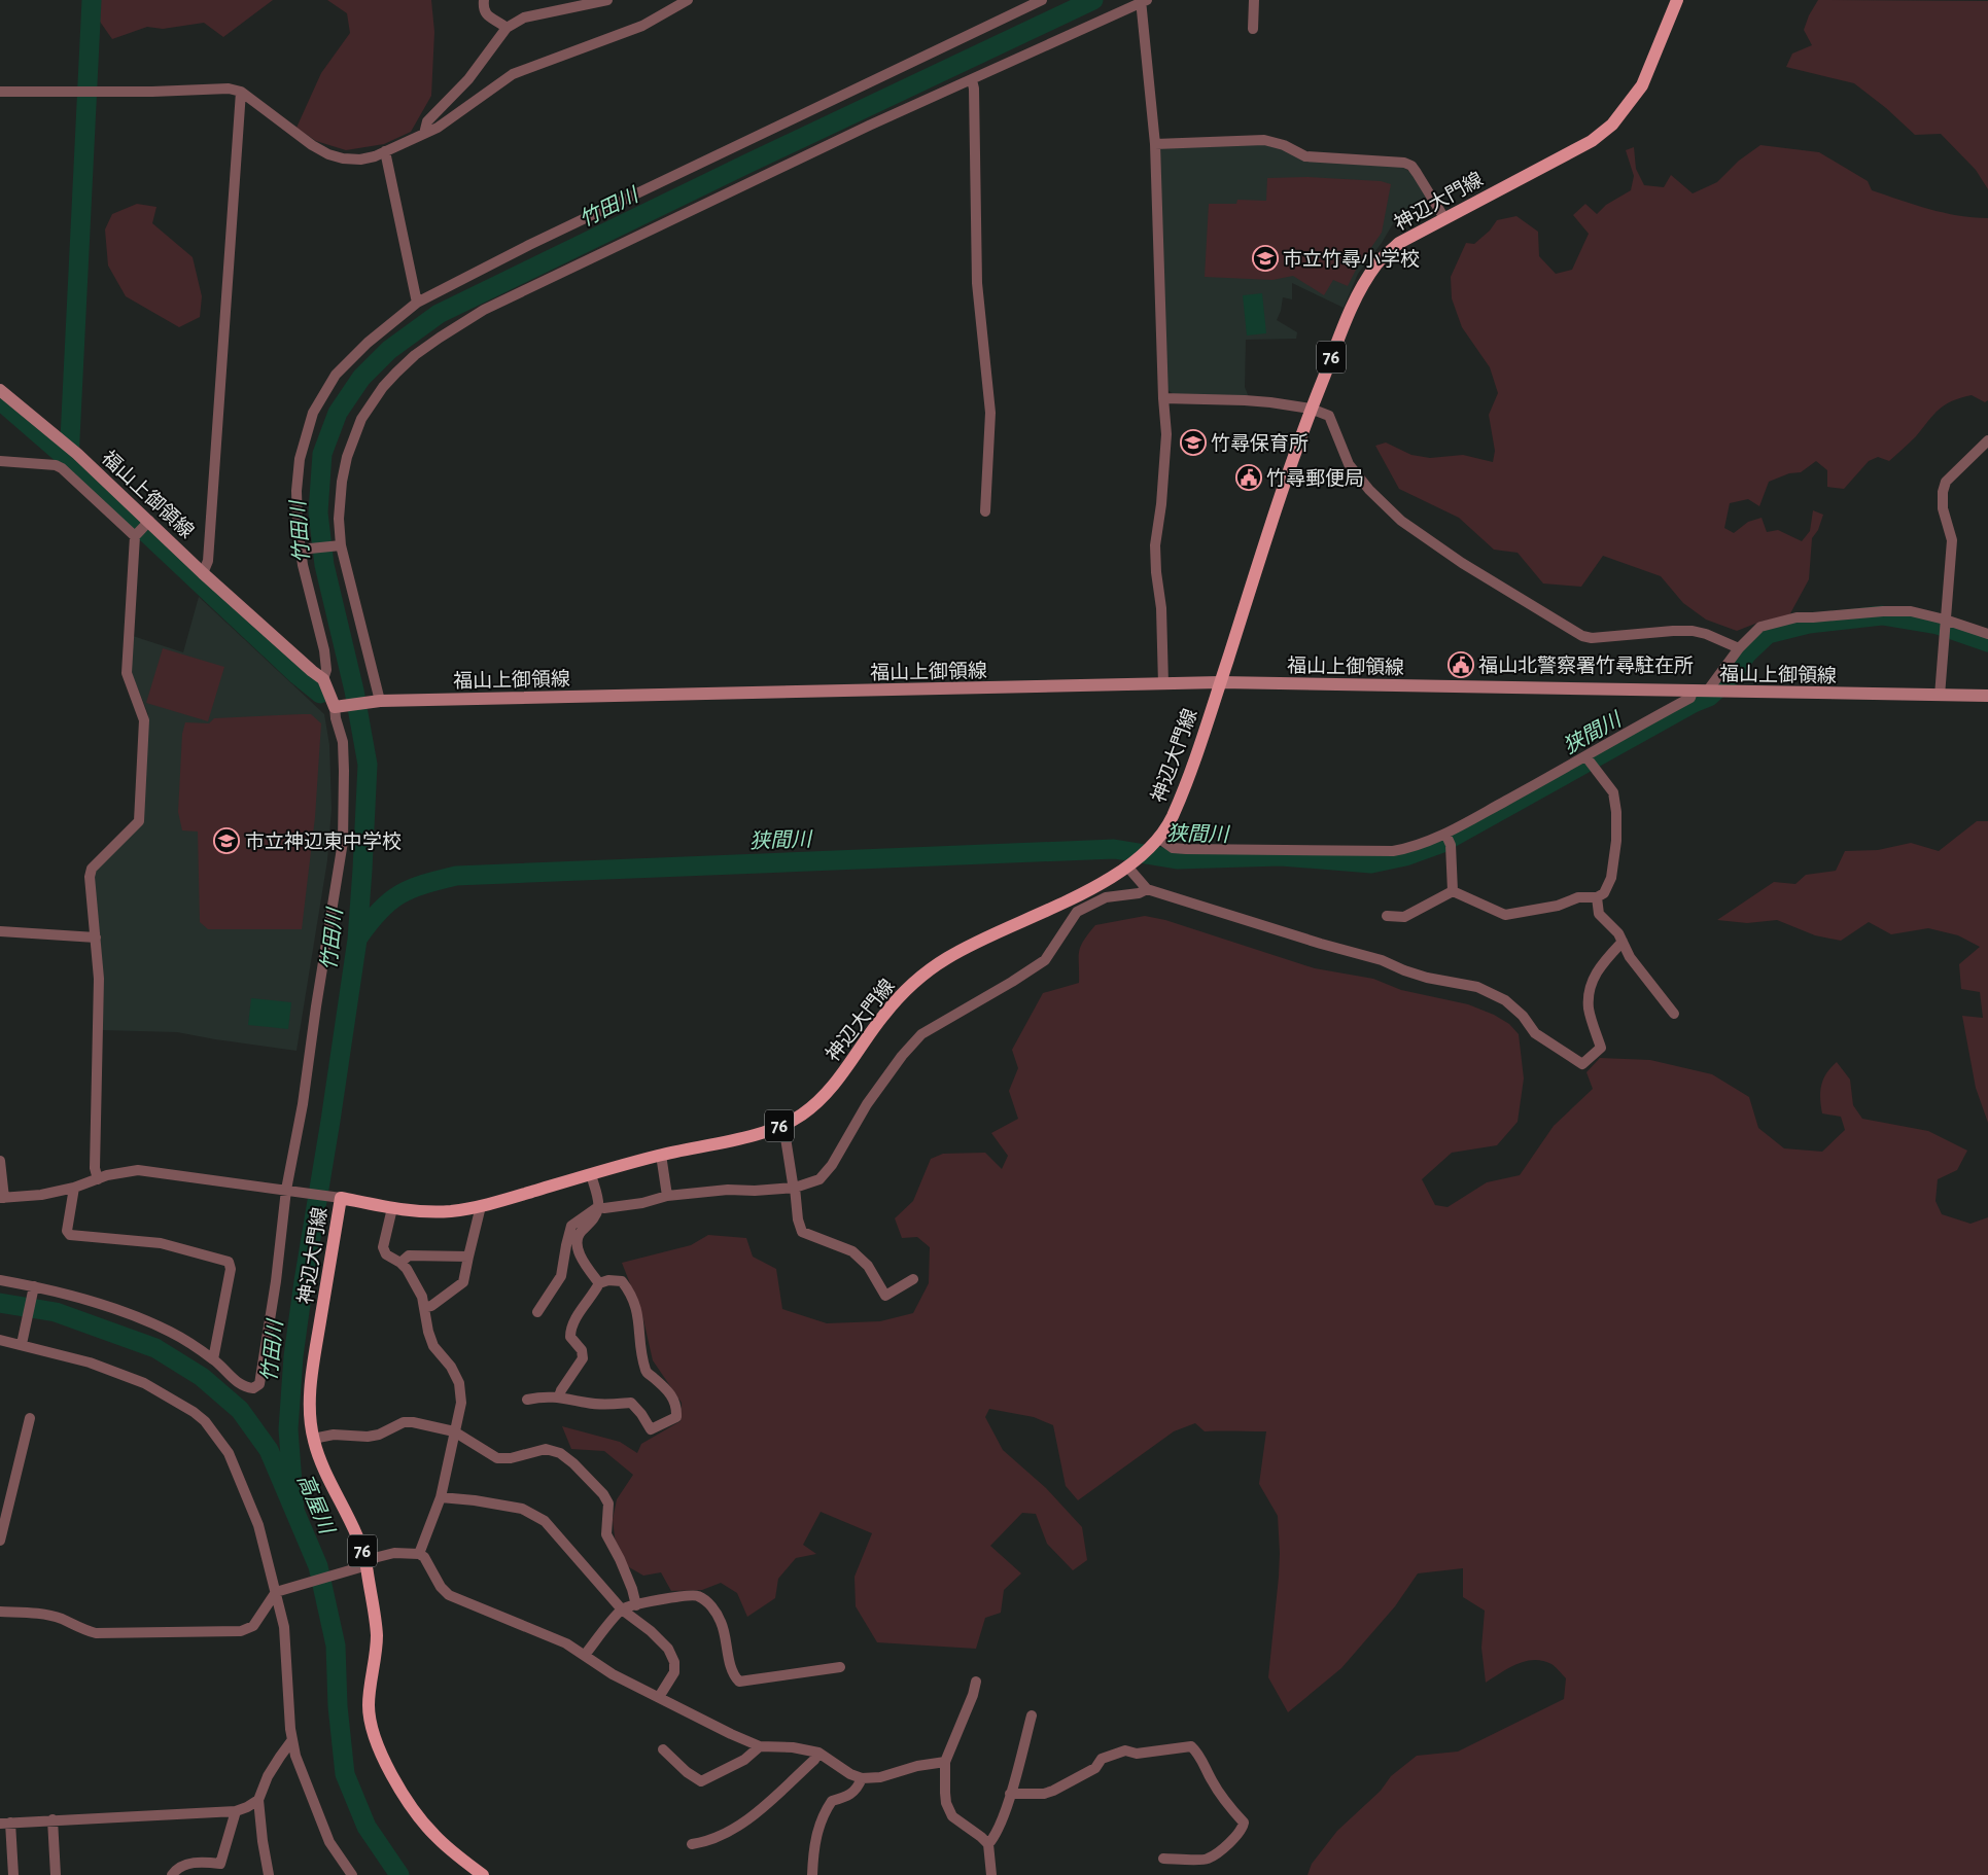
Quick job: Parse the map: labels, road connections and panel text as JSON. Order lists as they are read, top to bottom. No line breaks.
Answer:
{"streets":{"main road":["神辺大門線","76","福山上御領線"]},"crossings":[["神辺大門線","福山上御領線"]],"water":["竹田川","狭間川","高屋川"],"places":{"school or university":["市立竹尋小学校","竹尋保育所","市立神辺東中学校"],"public building":["竹尋郵便局","福山北警察署竹尋駐在所"]}}
